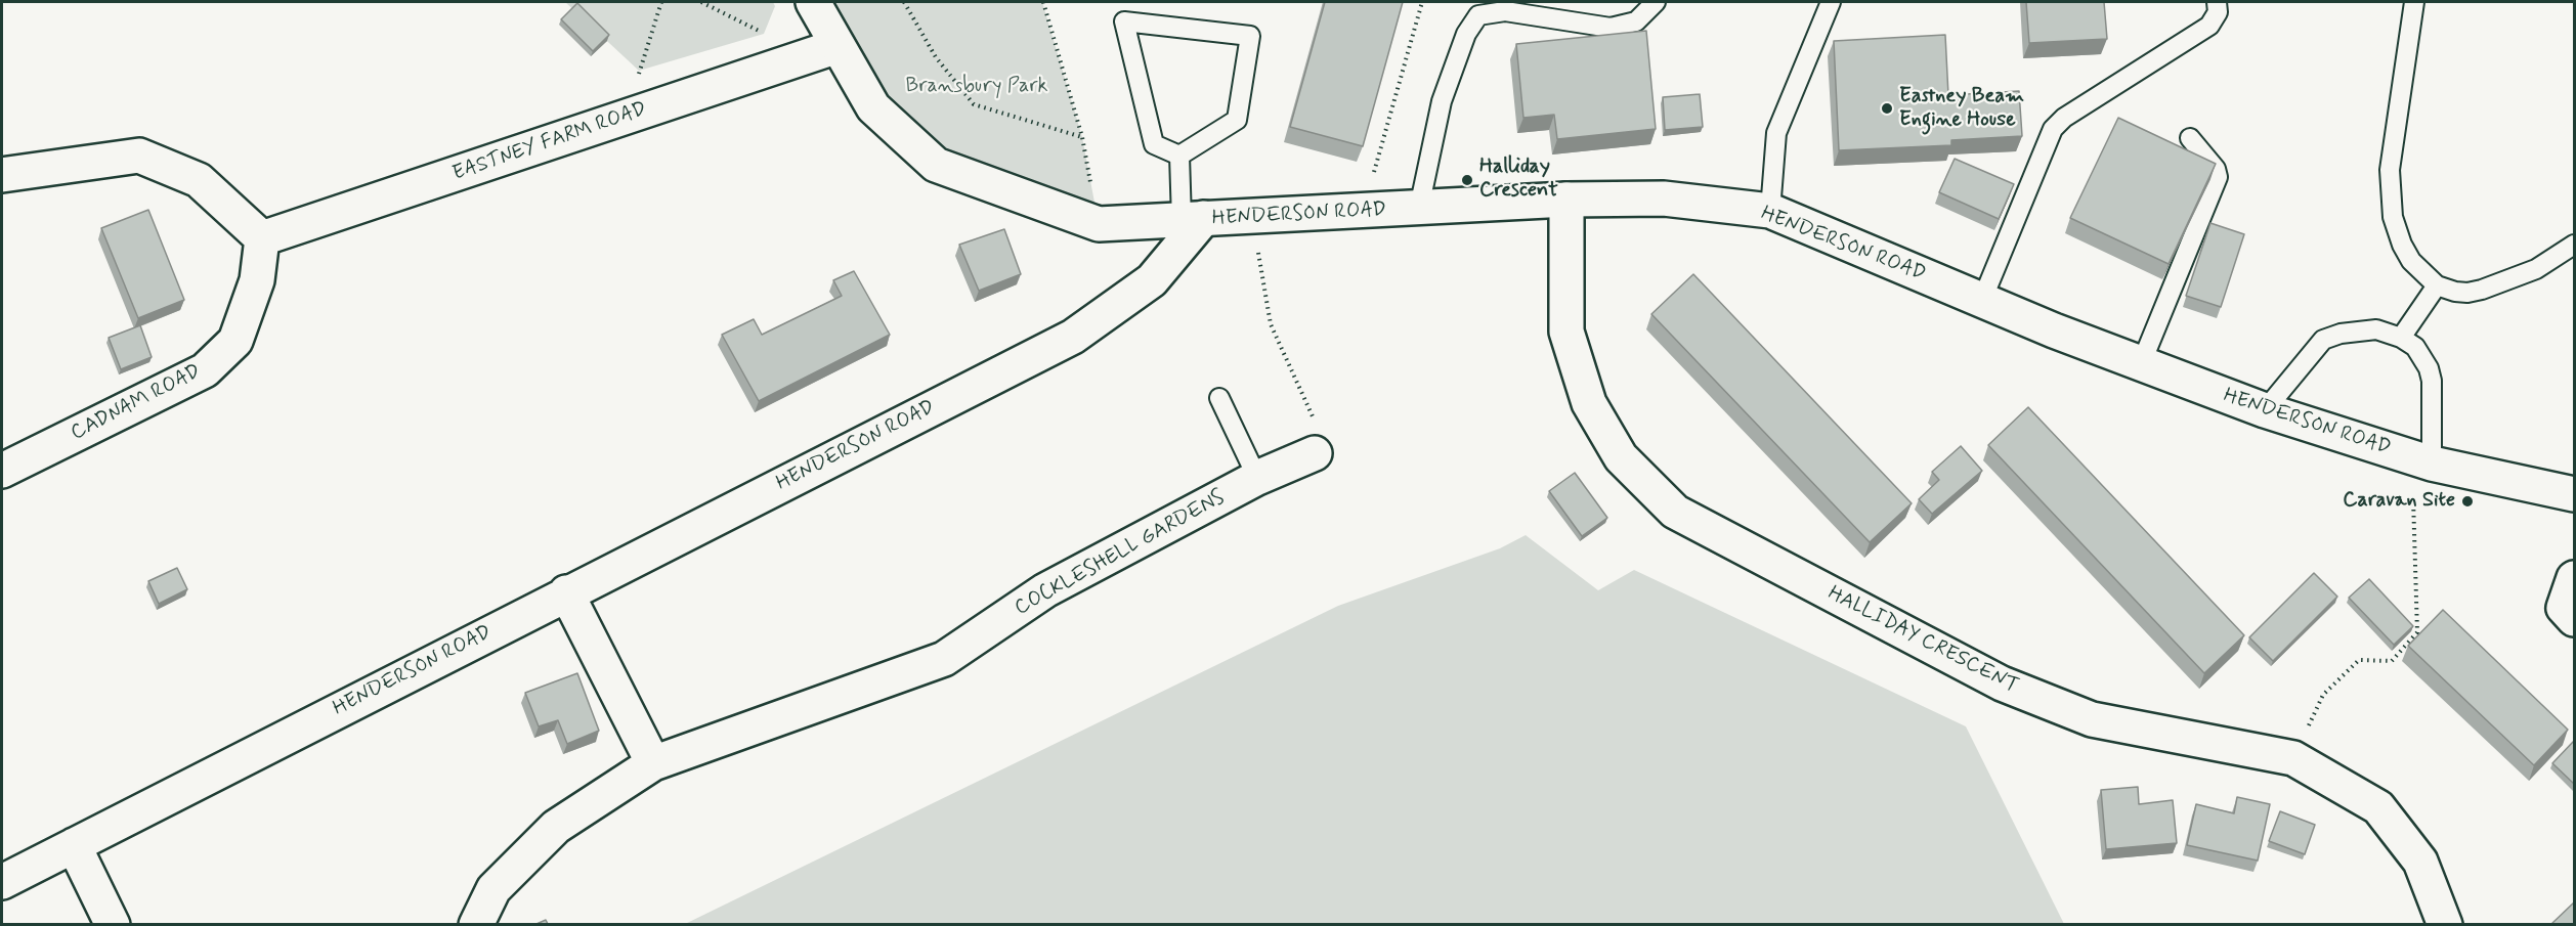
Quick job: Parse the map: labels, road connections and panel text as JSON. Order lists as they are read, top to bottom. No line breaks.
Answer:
{"streets":{"street":["EASTNEY FARM ROAD","HENDERSON ROAD","CADNAM ROAD","COCKLESHELL GARDENS","HALLIDAY CRESCENT"]},"crossings":[["EASTNEY FARM ROAD","CADNAM ROAD"],["HENDERSON ROAD","HALLIDAY CRESCENT"]],"parks":["Bransbury Park"],"places":["Eastney Beam Engine House","Halliday Crescent","Caravan Site"]}
